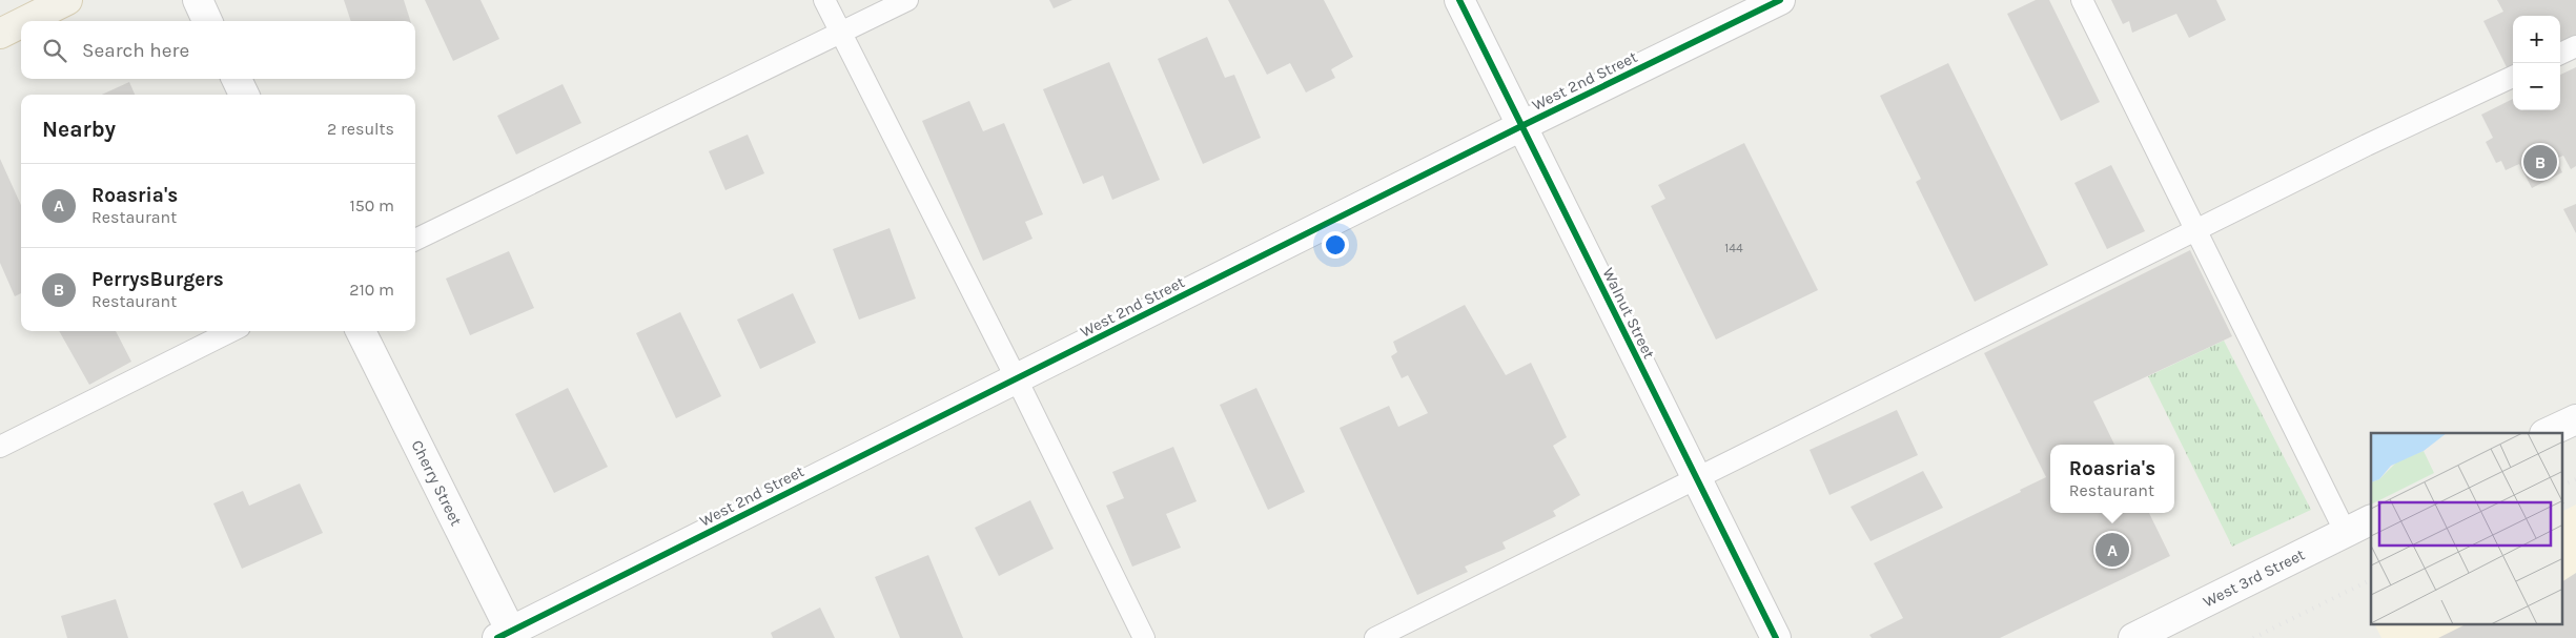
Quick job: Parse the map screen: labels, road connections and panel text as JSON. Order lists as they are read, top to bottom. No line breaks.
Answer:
{"streets":{"street":["West 2nd Street","Walnut Street","Cherry Street","West 3rd Street"]},"crossings":[["West 2nd Street","Walnut Street"],["West 2nd Street","Cherry Street"]],"house_numbers":["144"],"page":{"map_buttons":["+","−"],"search":"Search here","heading":["Nearby","2 results"],"pins":["B","A"],"list":[{"mark":"A","name":"Roasria's","note":"Restaurant","value":"150 m"},{"mark":"B","name":"PerrysBurgers","note":"Restaurant","value":"210 m"}],"popup":["Roasria's","Restaurant"]}}
